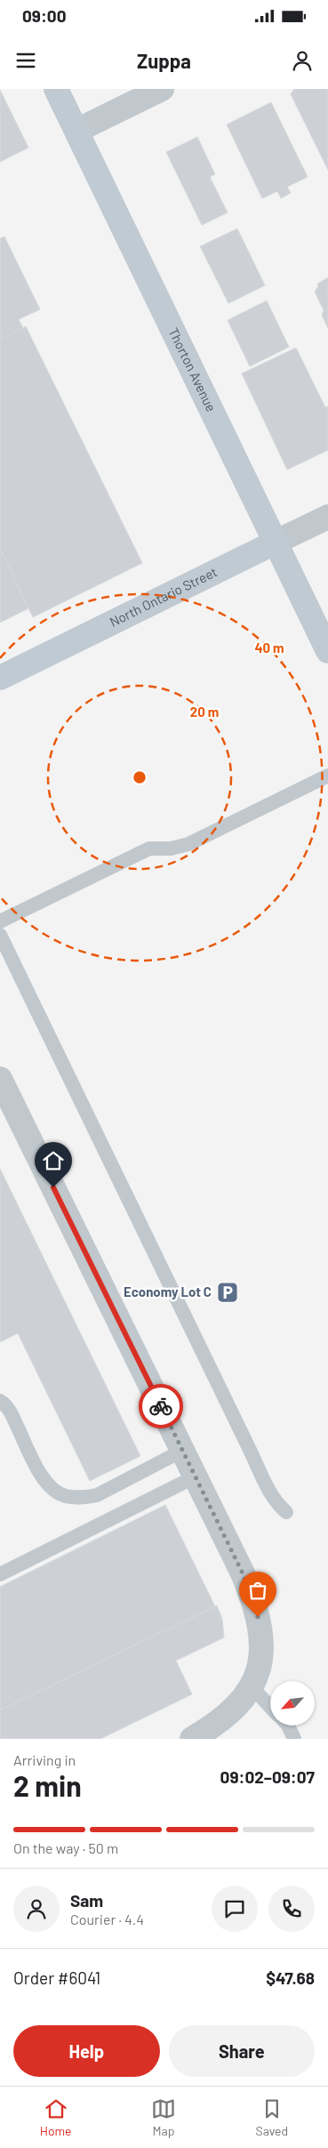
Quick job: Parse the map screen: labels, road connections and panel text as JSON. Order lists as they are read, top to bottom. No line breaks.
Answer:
{"streets":{"street":["Thorton Avenue","North Ontario Street"]},"crossings":[["Thorton Avenue","North Ontario Street"]],"places":{"parking":["Economy Lot C"]},"north":"bottom left","page":{"status":"09:00","header":"Zuppa","heading":["2 min","Arriving in","09:02–09:07"],"panel":["Sam","Courier · 4.4","Order #6041","$47.68"],"bar":"On the way · 50 m","buttons":["Help","Share"],"tabs":["Home","Map","Saved"]},"rings":["40 m","20 m"]}
